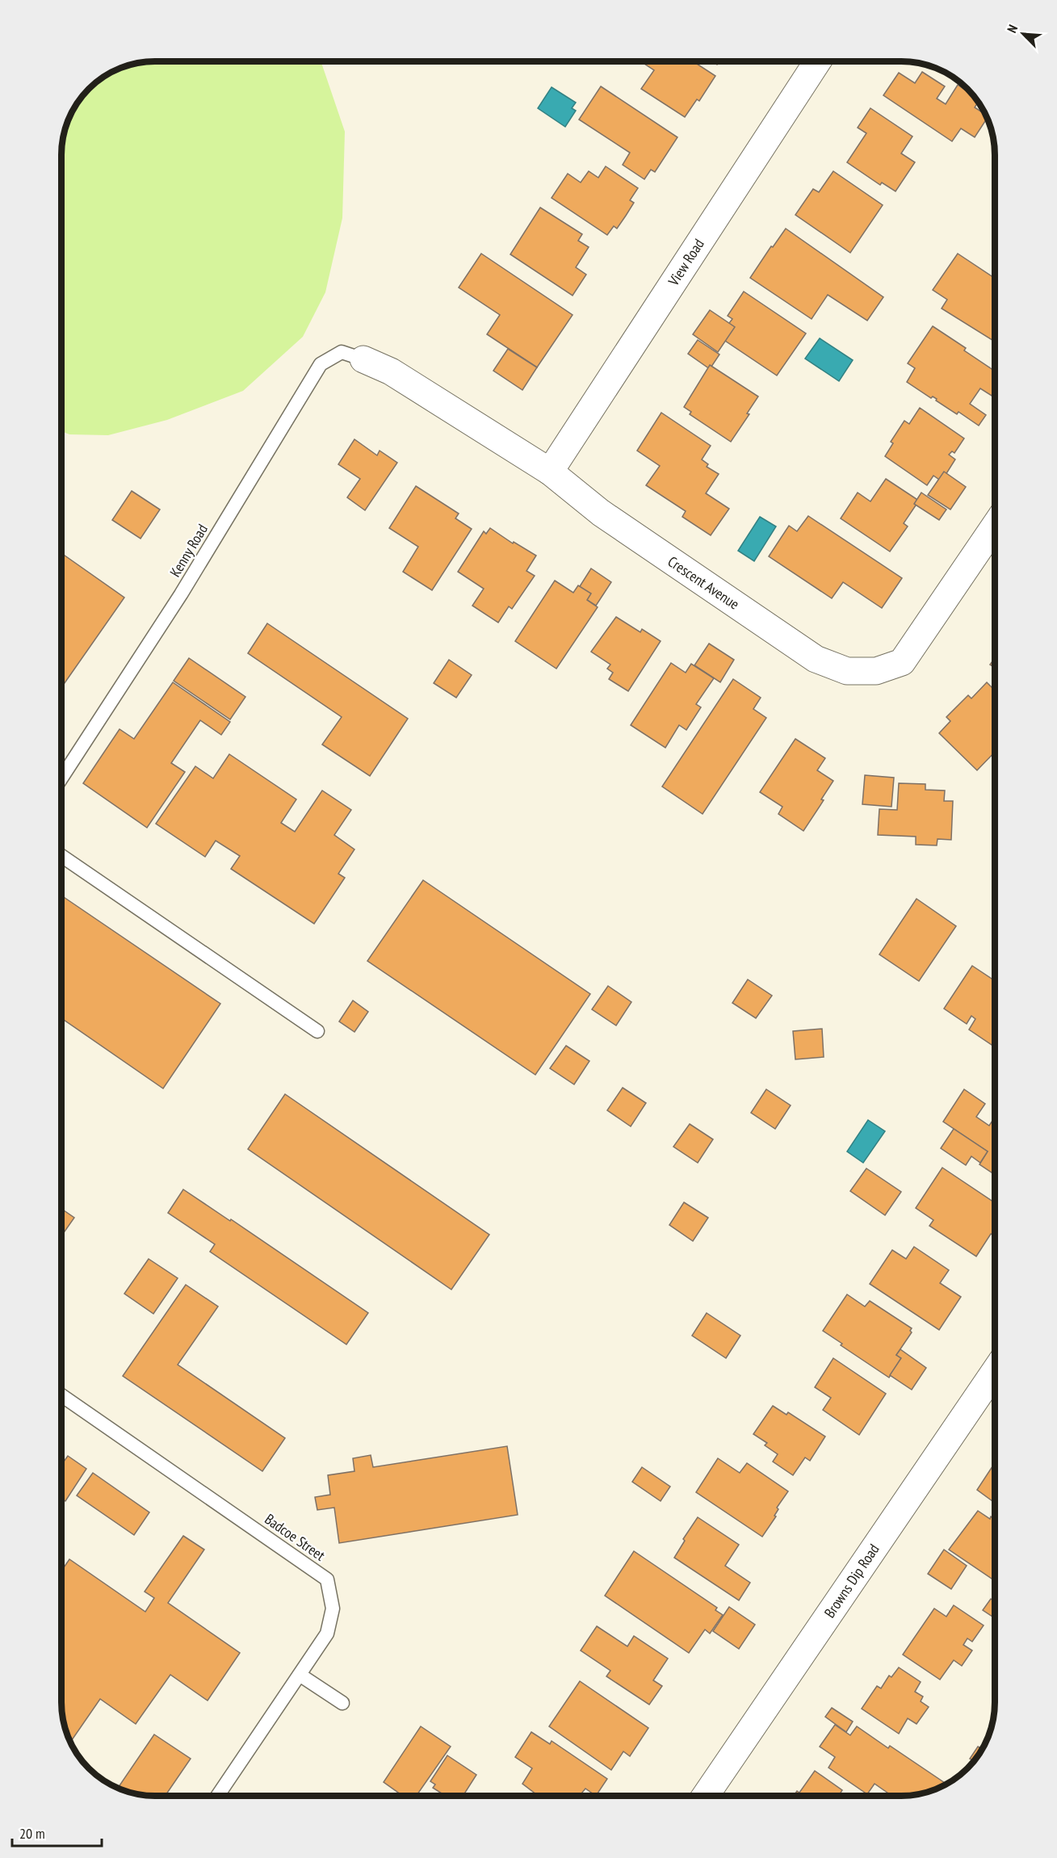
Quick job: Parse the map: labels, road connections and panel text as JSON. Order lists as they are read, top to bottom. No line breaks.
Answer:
{"streets":{"street":["View Road","Crescent Avenue","Browns Dip Road"],"lane":["Kenny Road","Badcoe Street"]},"crossings":[["View Road","Crescent Avenue"],["Kenny Road","Crescent Avenue"]],"scale_bar":"20 m","north":"top left"}
